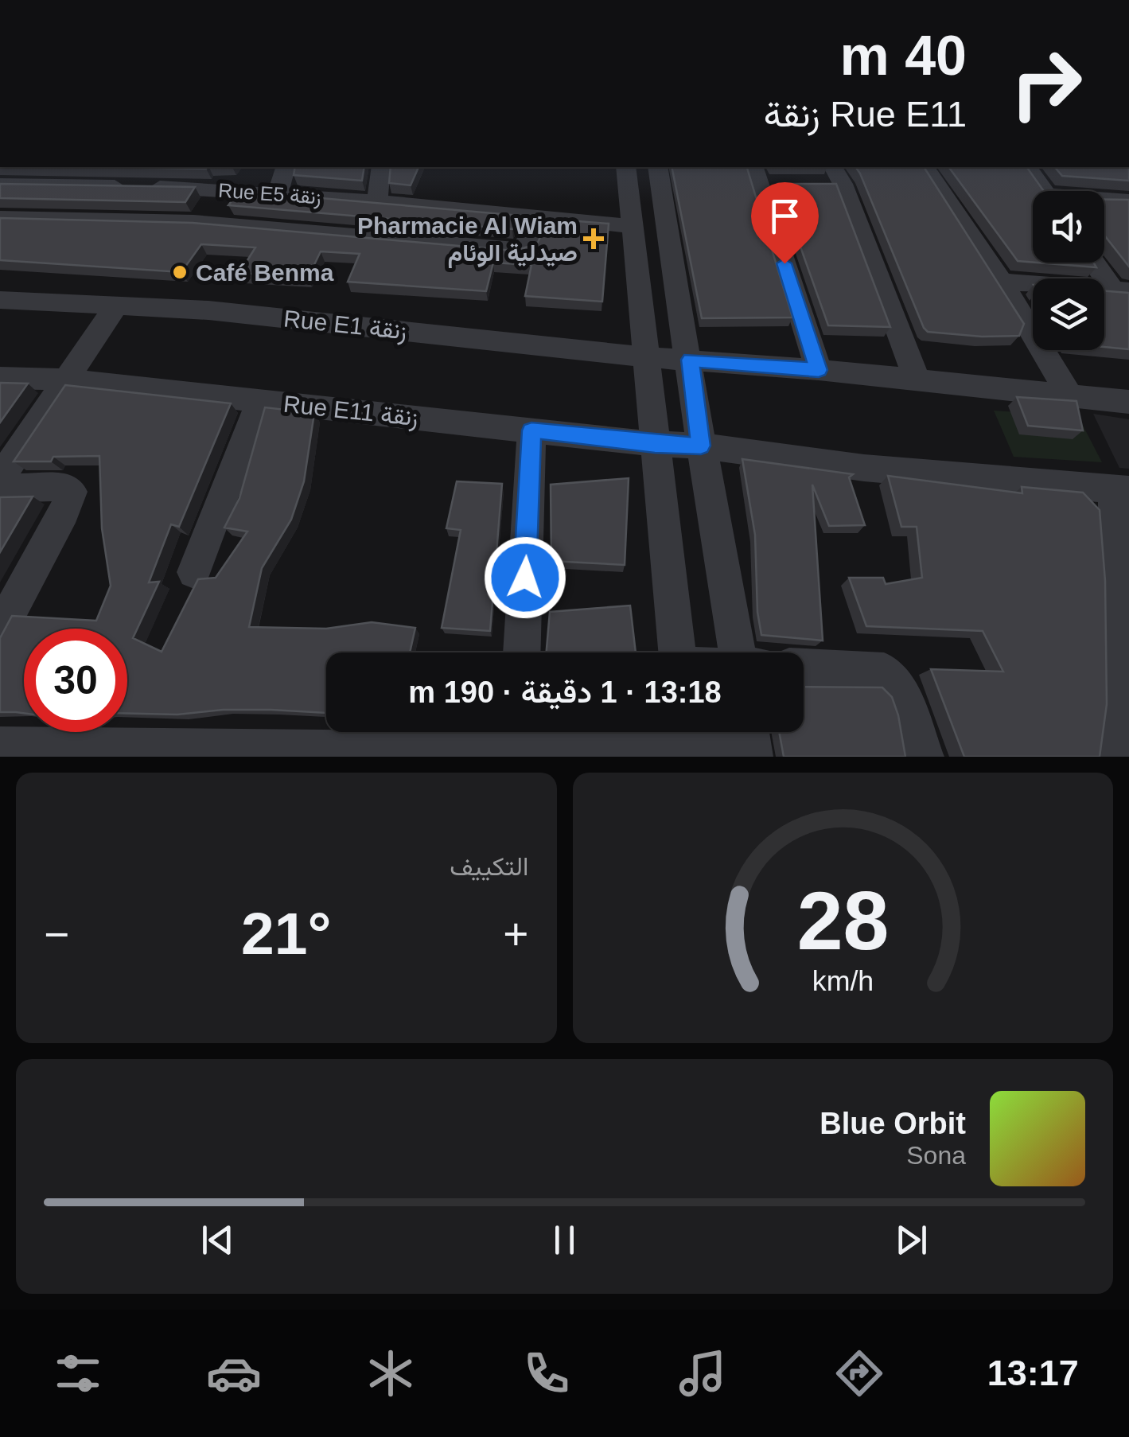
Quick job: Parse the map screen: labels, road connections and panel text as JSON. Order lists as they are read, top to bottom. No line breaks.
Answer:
{"streets":{"street":["Rue E5 زنقة","Rue E1 زنقة","Rue E11 زنقة"]},"places":{"health":["Pharmacie Al Wiam صيدلية الوئام"],"other":["Café Benma"]},"page":{"turn":["40 m","Rue E11 زنقة"],"limit":"30","trip":"13:18 · 1 دقيقة · 190 m","tile":"التكييف","heat":["−","21°","+"],"song":["Blue Orbit","Sona"],"tabs":"13:17","gauge":["28","km/h"]}}
